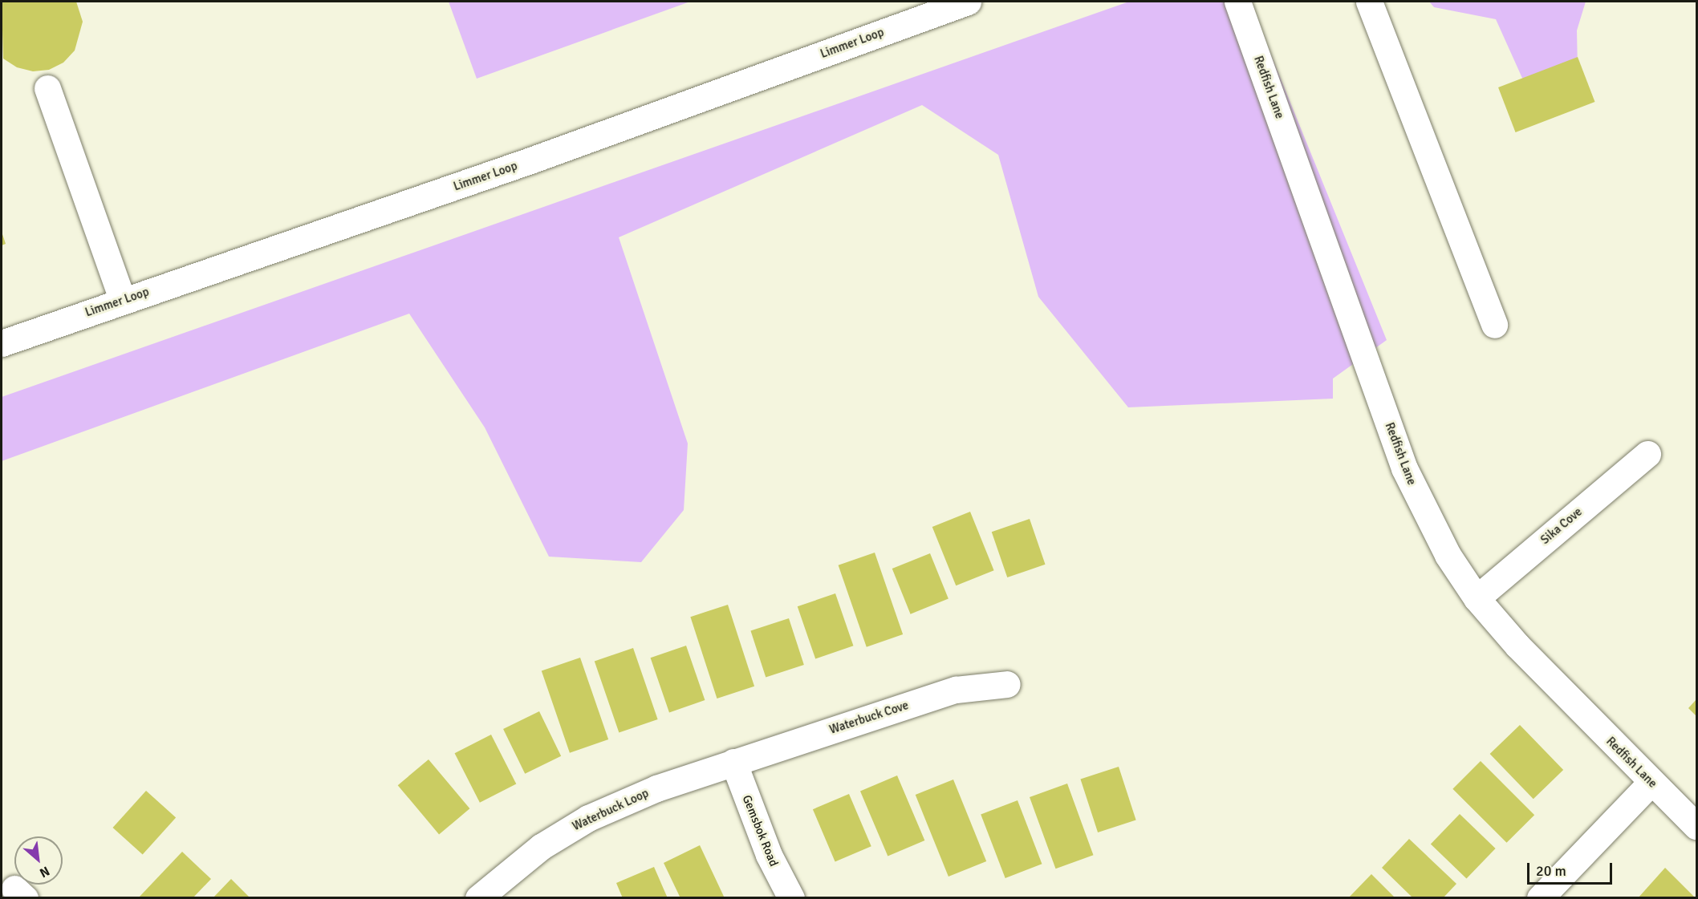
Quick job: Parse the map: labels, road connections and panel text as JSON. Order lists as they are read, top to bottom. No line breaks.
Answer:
{"streets":{"street":["Limmer Loop","Redfish Lane","Sika Cove","Waterbuck Cove","Waterbuck Loop","Gemsbok Road"]},"crossings":[["Redfish Lane","Sika Cove"],["Waterbuck Cove","Waterbuck Loop"],["Waterbuck Cove","Gemsbok Road"],["Waterbuck Loop","Gemsbok Road"]],"scale_bar":"20 m","north":"bottom right"}
